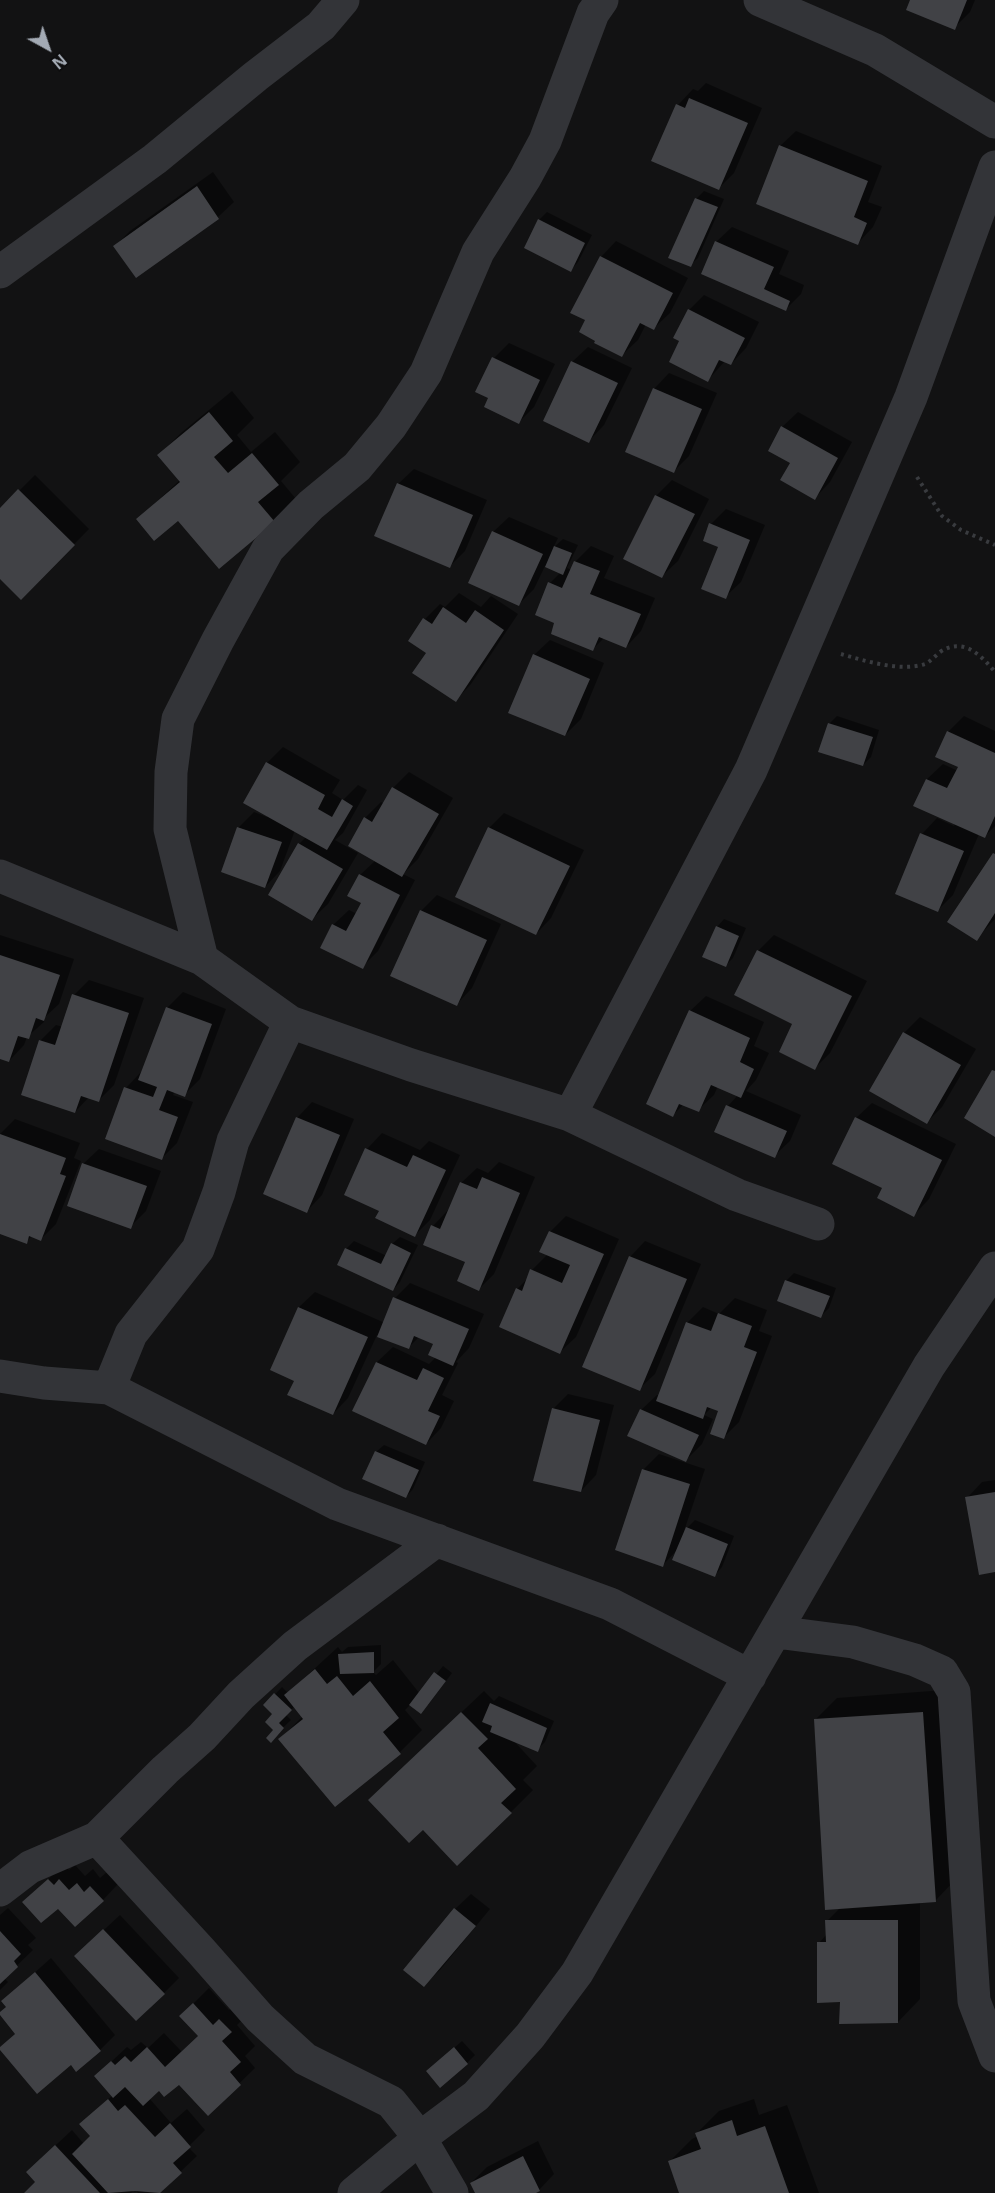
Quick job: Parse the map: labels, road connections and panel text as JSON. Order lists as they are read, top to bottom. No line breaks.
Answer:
{"north":"bottom right"}
